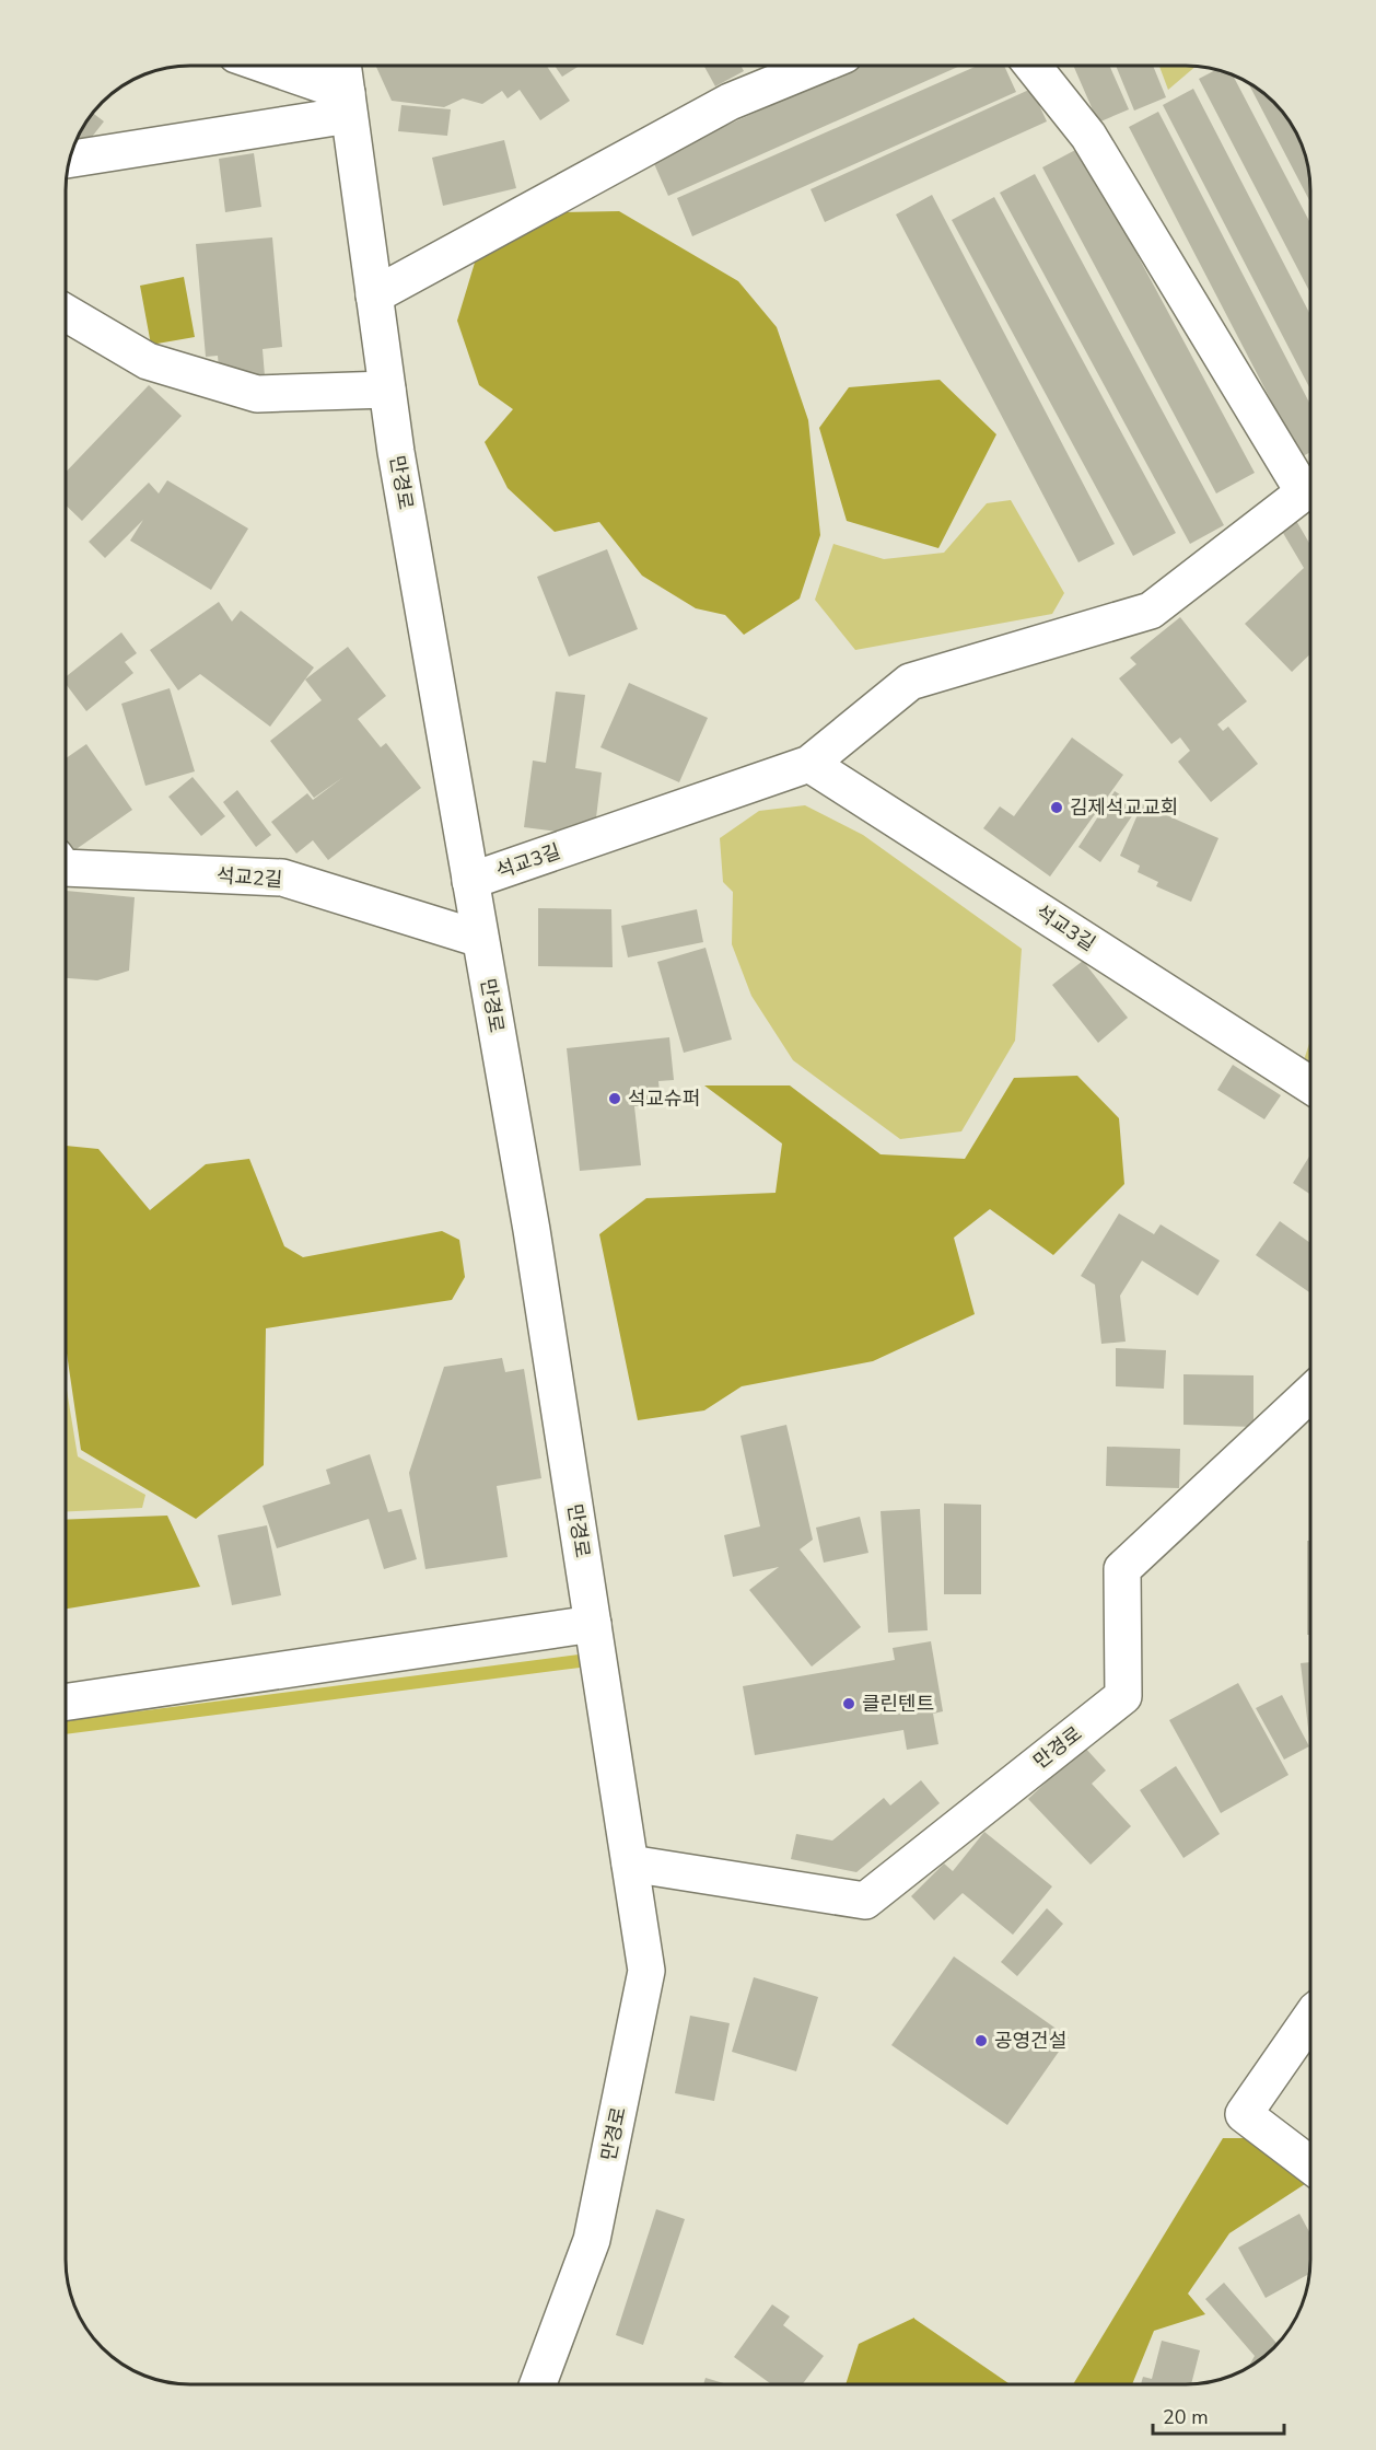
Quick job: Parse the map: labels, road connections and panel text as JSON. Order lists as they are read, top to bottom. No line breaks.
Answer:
{"streets":{"street":["만경로","석교3길","석교2길"]},"crossings":[["만경로","석교3길"],["만경로","석교2길"]],"places":["김제석교교회","석교슈퍼","클린텐트","공영건설"],"scale_bar":"20 m"}
